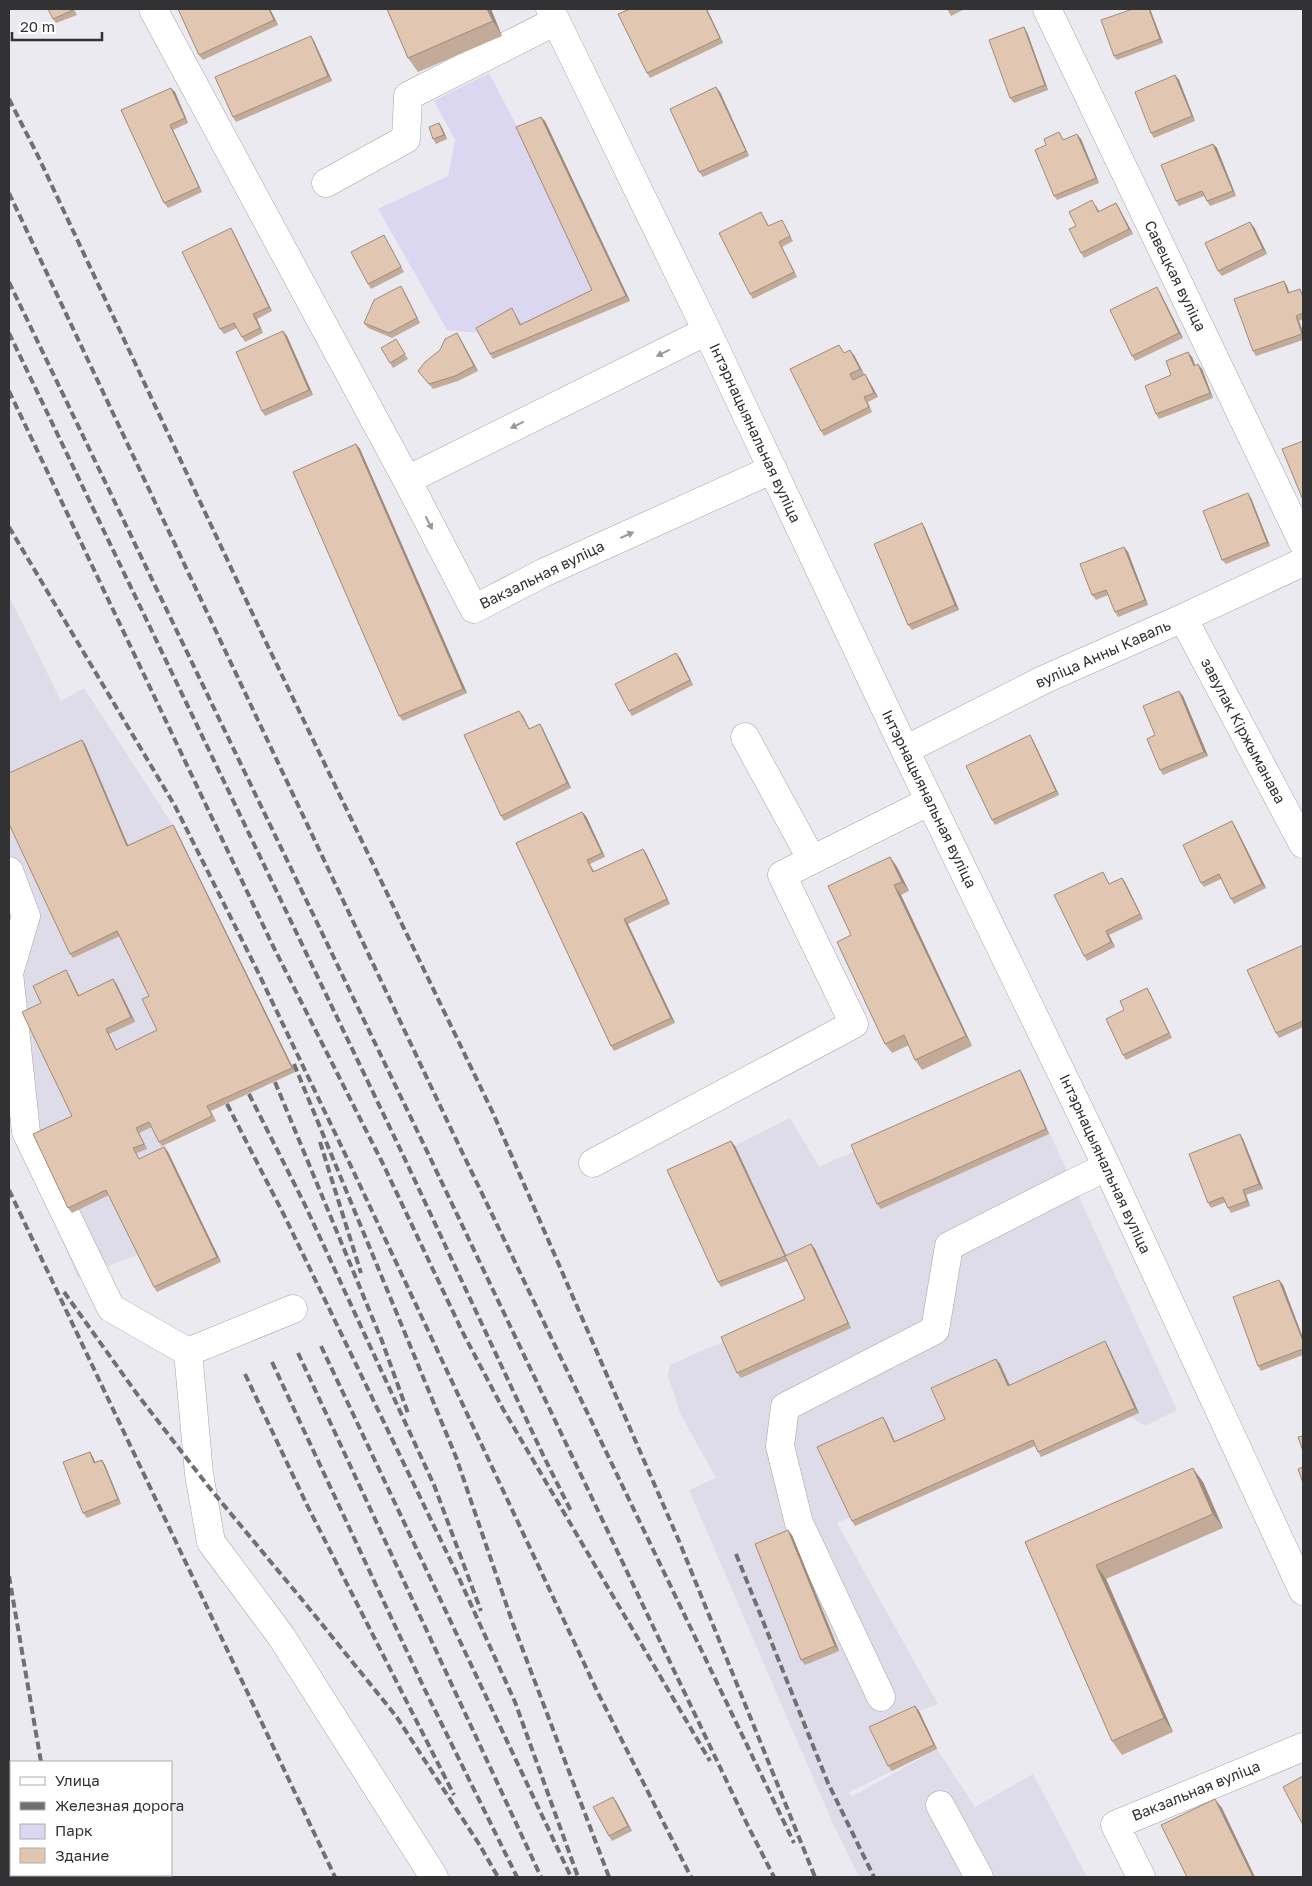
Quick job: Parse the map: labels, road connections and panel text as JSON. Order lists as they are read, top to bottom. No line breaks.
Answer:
{"streets":{"street":["Савецкая вуліца","Інтэрнацыянальная вуліца","Вакзальная вуліца","вуліца Анны Каваль","завулак Кіржыманава"]},"crossings":[["Інтэрнацыянальная вуліца","Вакзальная вуліца"],["Інтэрнацыянальная вуліца","вуліца Анны Каваль"],["вуліца Анны Каваль","завулак Кіржыманава"]],"legend":["Улица","Железная дорога","Парк","Здание"],"scale_bar":"20 m"}
